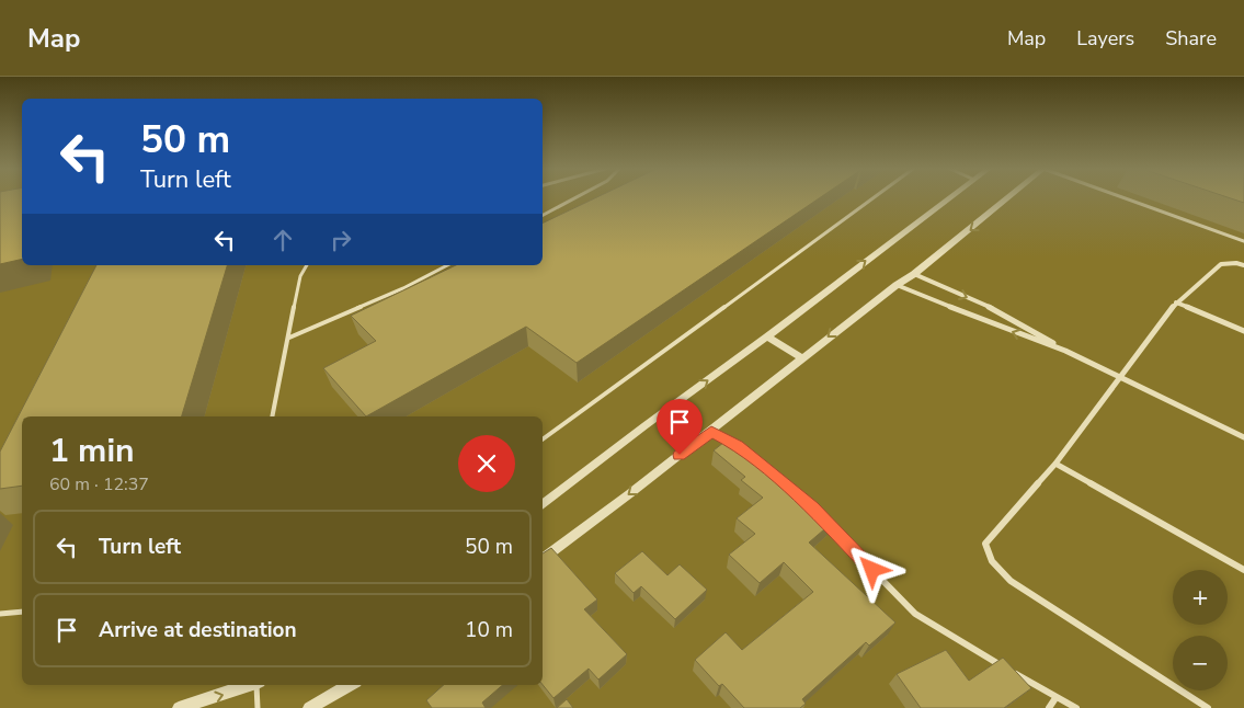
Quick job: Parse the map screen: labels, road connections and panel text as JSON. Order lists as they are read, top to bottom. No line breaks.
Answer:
{"page":{"header":"Map","nav":["Map","Layers","Share"],"turn":["50 m","Turn left"],"heading":["1 min","60 m · 12:37"],"list":[{"name":"Turn left","value":"50 m"},{"name":"Arrive at destination","value":"10 m"}],"map_buttons":["+","−"]}}
